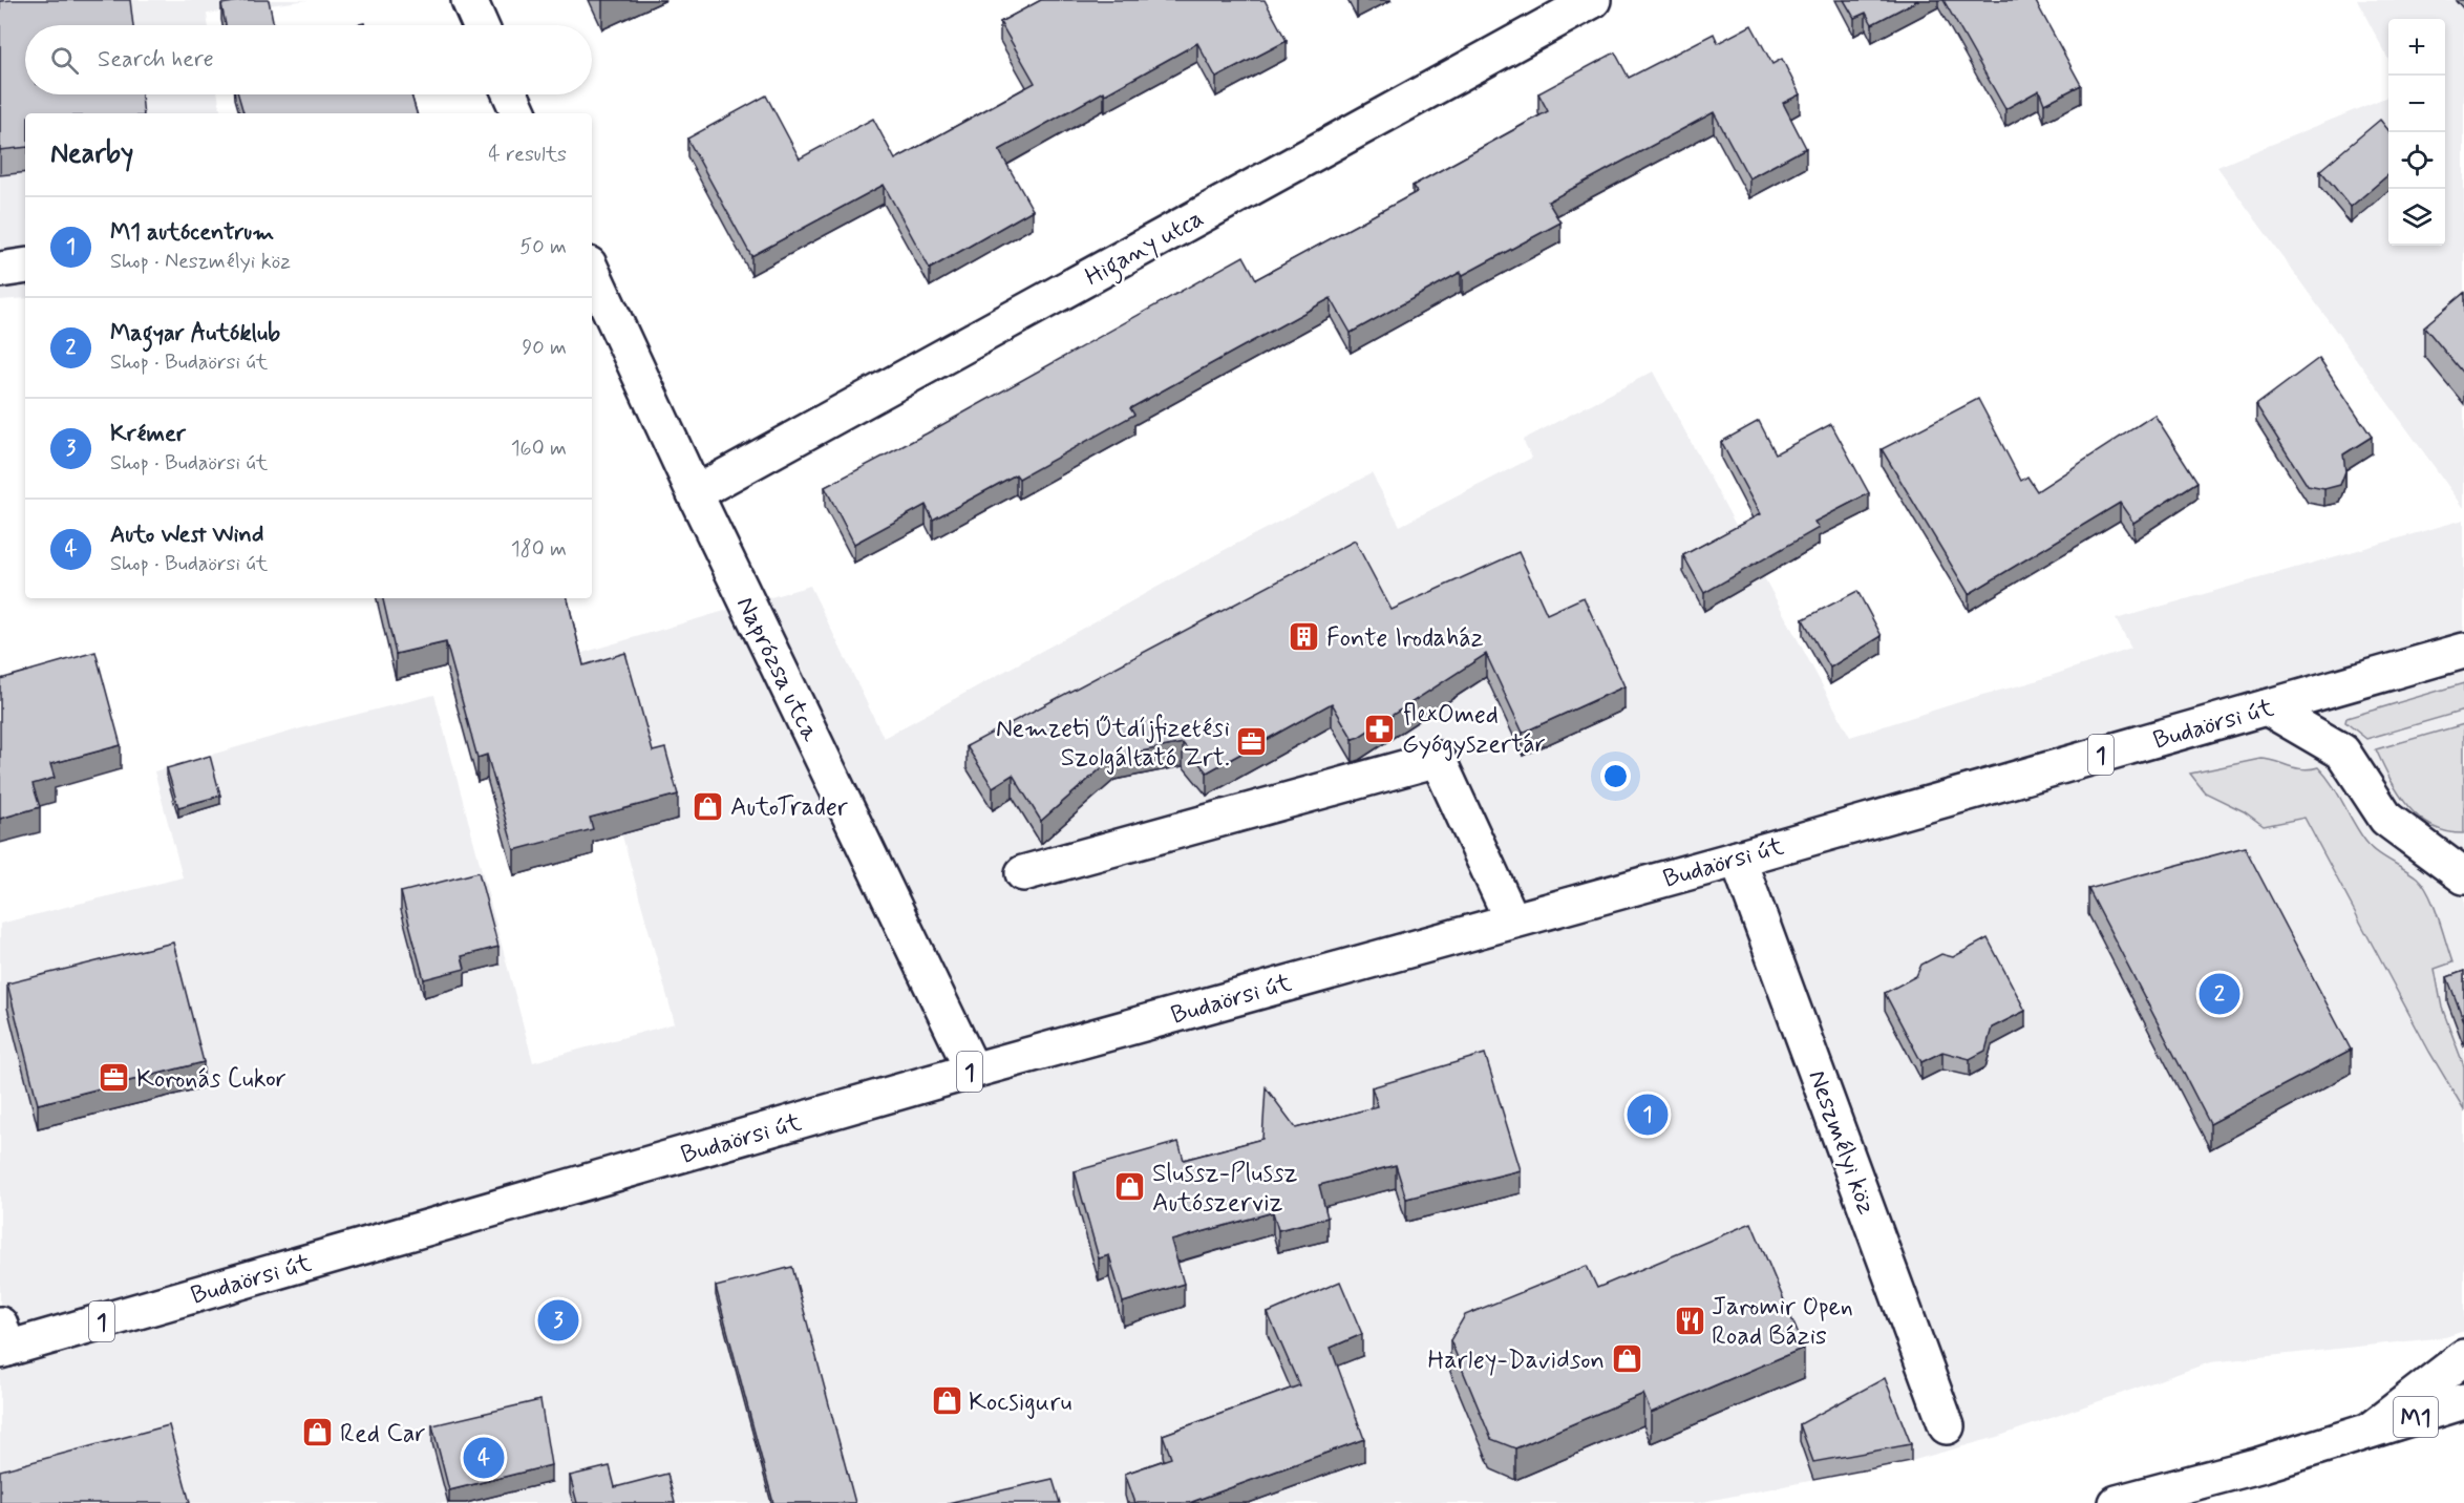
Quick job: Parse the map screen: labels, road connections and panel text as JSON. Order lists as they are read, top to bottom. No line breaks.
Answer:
{"streets":{"main road":["Higany utca","Naprózsa utca","Budaörsi út","1","Neszmélyi köz","M1"]},"crossings":[["Higany utca","Naprózsa utca"],["Naprózsa utca","Budaörsi út"],["Budaörsi út","Neszmélyi köz"]],"places":{"building":["Fonte Irodaház"],"pharmacy":["flexOmed Gyógyszertár"],"office":["Nemzeti Űtdíjfizetési Szolgáltató Zrt.","Koronás Cukor"],"shop":["AutoTrader","Slussz-Plussz Autószerviz","Harley-Davidson","Kocsiguru","Red Car"],"restaurant":["Jaromir Open Road Bázis"]},"page":{"map_buttons":["+","−"],"search":"Search here","heading":["Nearby","4 results"],"list":[{"mark":"1","name":"M1 autócentrum","note":"Shop · Neszmélyi köz","value":"50 m"},{"mark":"2","name":"Magyar Autóklub","note":"Shop · Budaörsi út","value":"90 m"},{"mark":"3","name":"Krémer","note":"Shop · Budaörsi út","value":"160 m"},{"mark":"4","name":"Auto West Wind","note":"Shop · Budaörsi út","value":"180 m"}],"pins":["2","1","3","4"]}}
